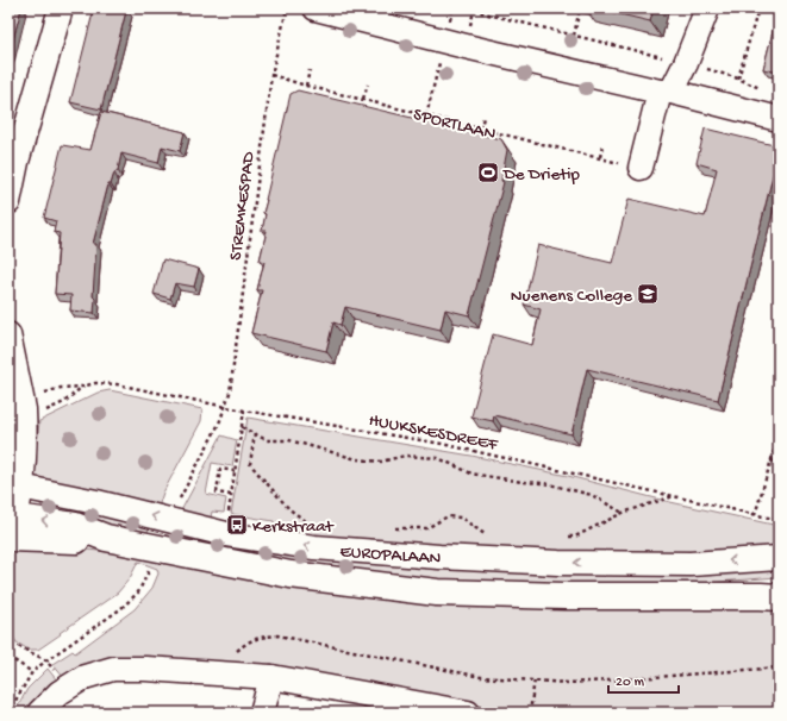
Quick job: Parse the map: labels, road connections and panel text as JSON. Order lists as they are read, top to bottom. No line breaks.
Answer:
{"streets":{"main road":["EUROPALAAN"],"path":["SPORTLAAN","STREMKESPAD","HUUKSKESDREEF"]},"crossings":[["SPORTLAAN","STREMKESPAD"],["STREMKESPAD","HUUKSKESDREEF"]],"places":{"sports":["De Drietip"],"school or university":["Nuenens College"],"bus stop":["Kerkstraat"]},"scale_bar":"20 m"}
